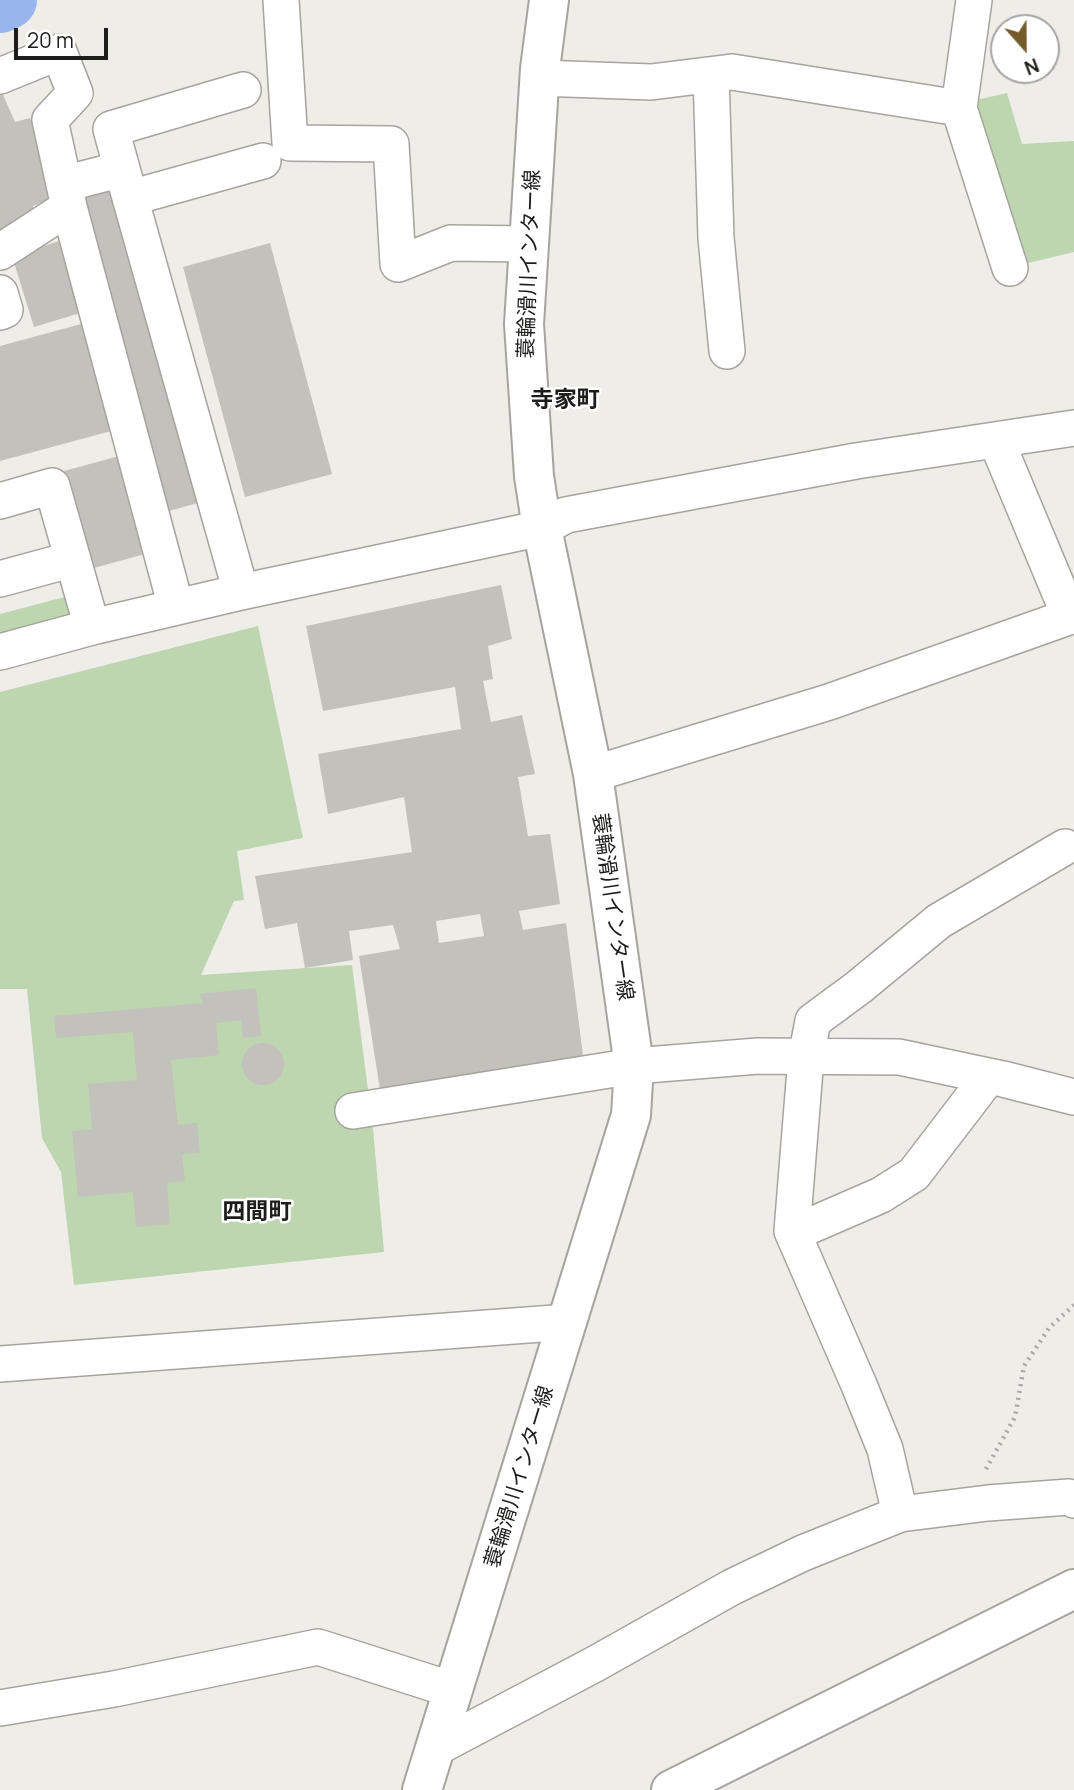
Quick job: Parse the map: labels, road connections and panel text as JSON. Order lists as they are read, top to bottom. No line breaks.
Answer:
{"streets":{"main road":["蓑輪滑川インター線"]},"districts":["寺家町","四間町"],"scale_bar":"20 m","north":"bottom"}
